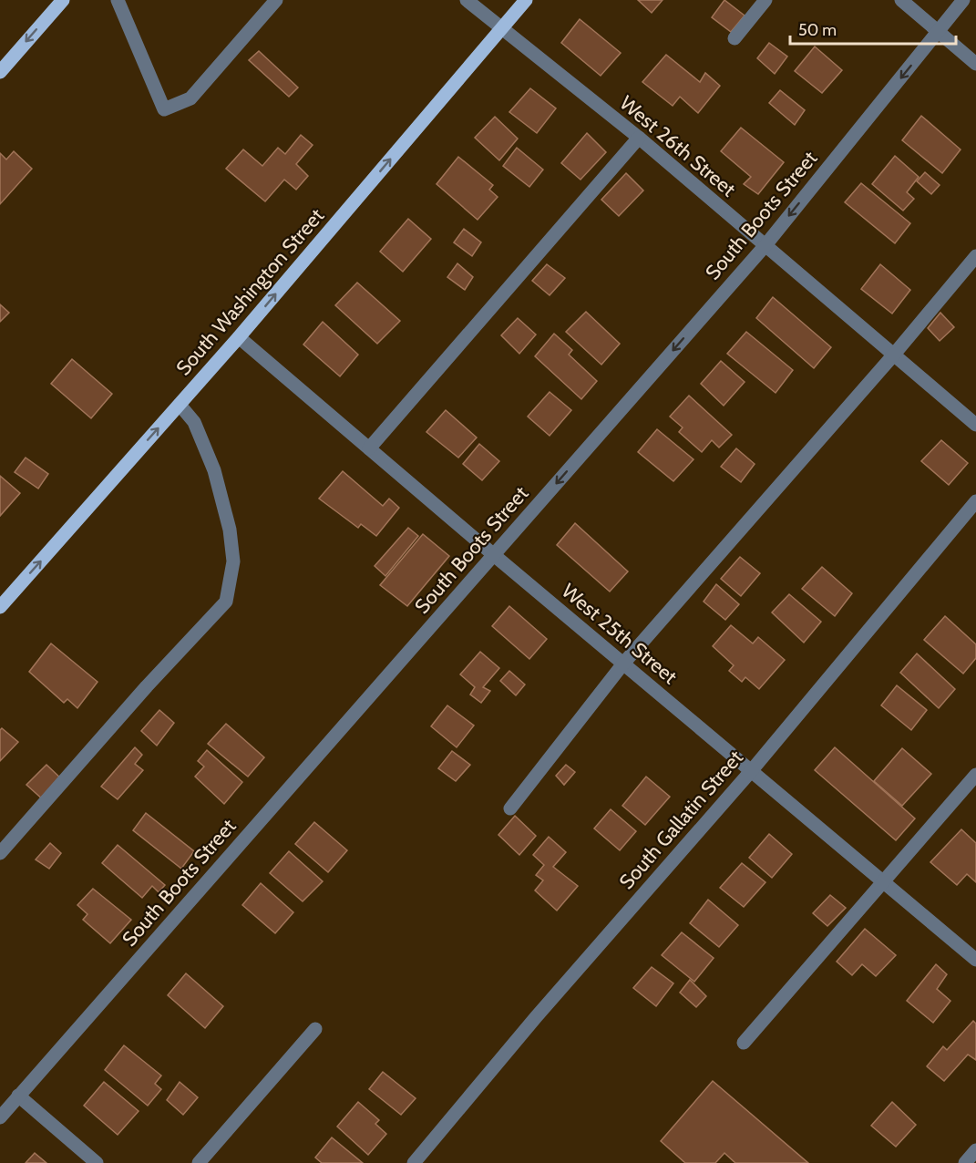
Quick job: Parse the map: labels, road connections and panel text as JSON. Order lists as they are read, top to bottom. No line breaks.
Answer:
{"streets":{"main road":["South Washington Street"],"street":["West 26th Street","South Boots Street","West 25th Street","South Gallatin Street"]},"crossings":[["West 26th Street","South Boots Street"],["West 26th Street","South Washington Street"],["South Boots Street","West 25th Street"],["South Washington Street","West 25th Street"],["West 25th Street","South Gallatin Street"]],"one_way":["South Boots Street","South Washington Street"],"scale_bar":"50 m"}
